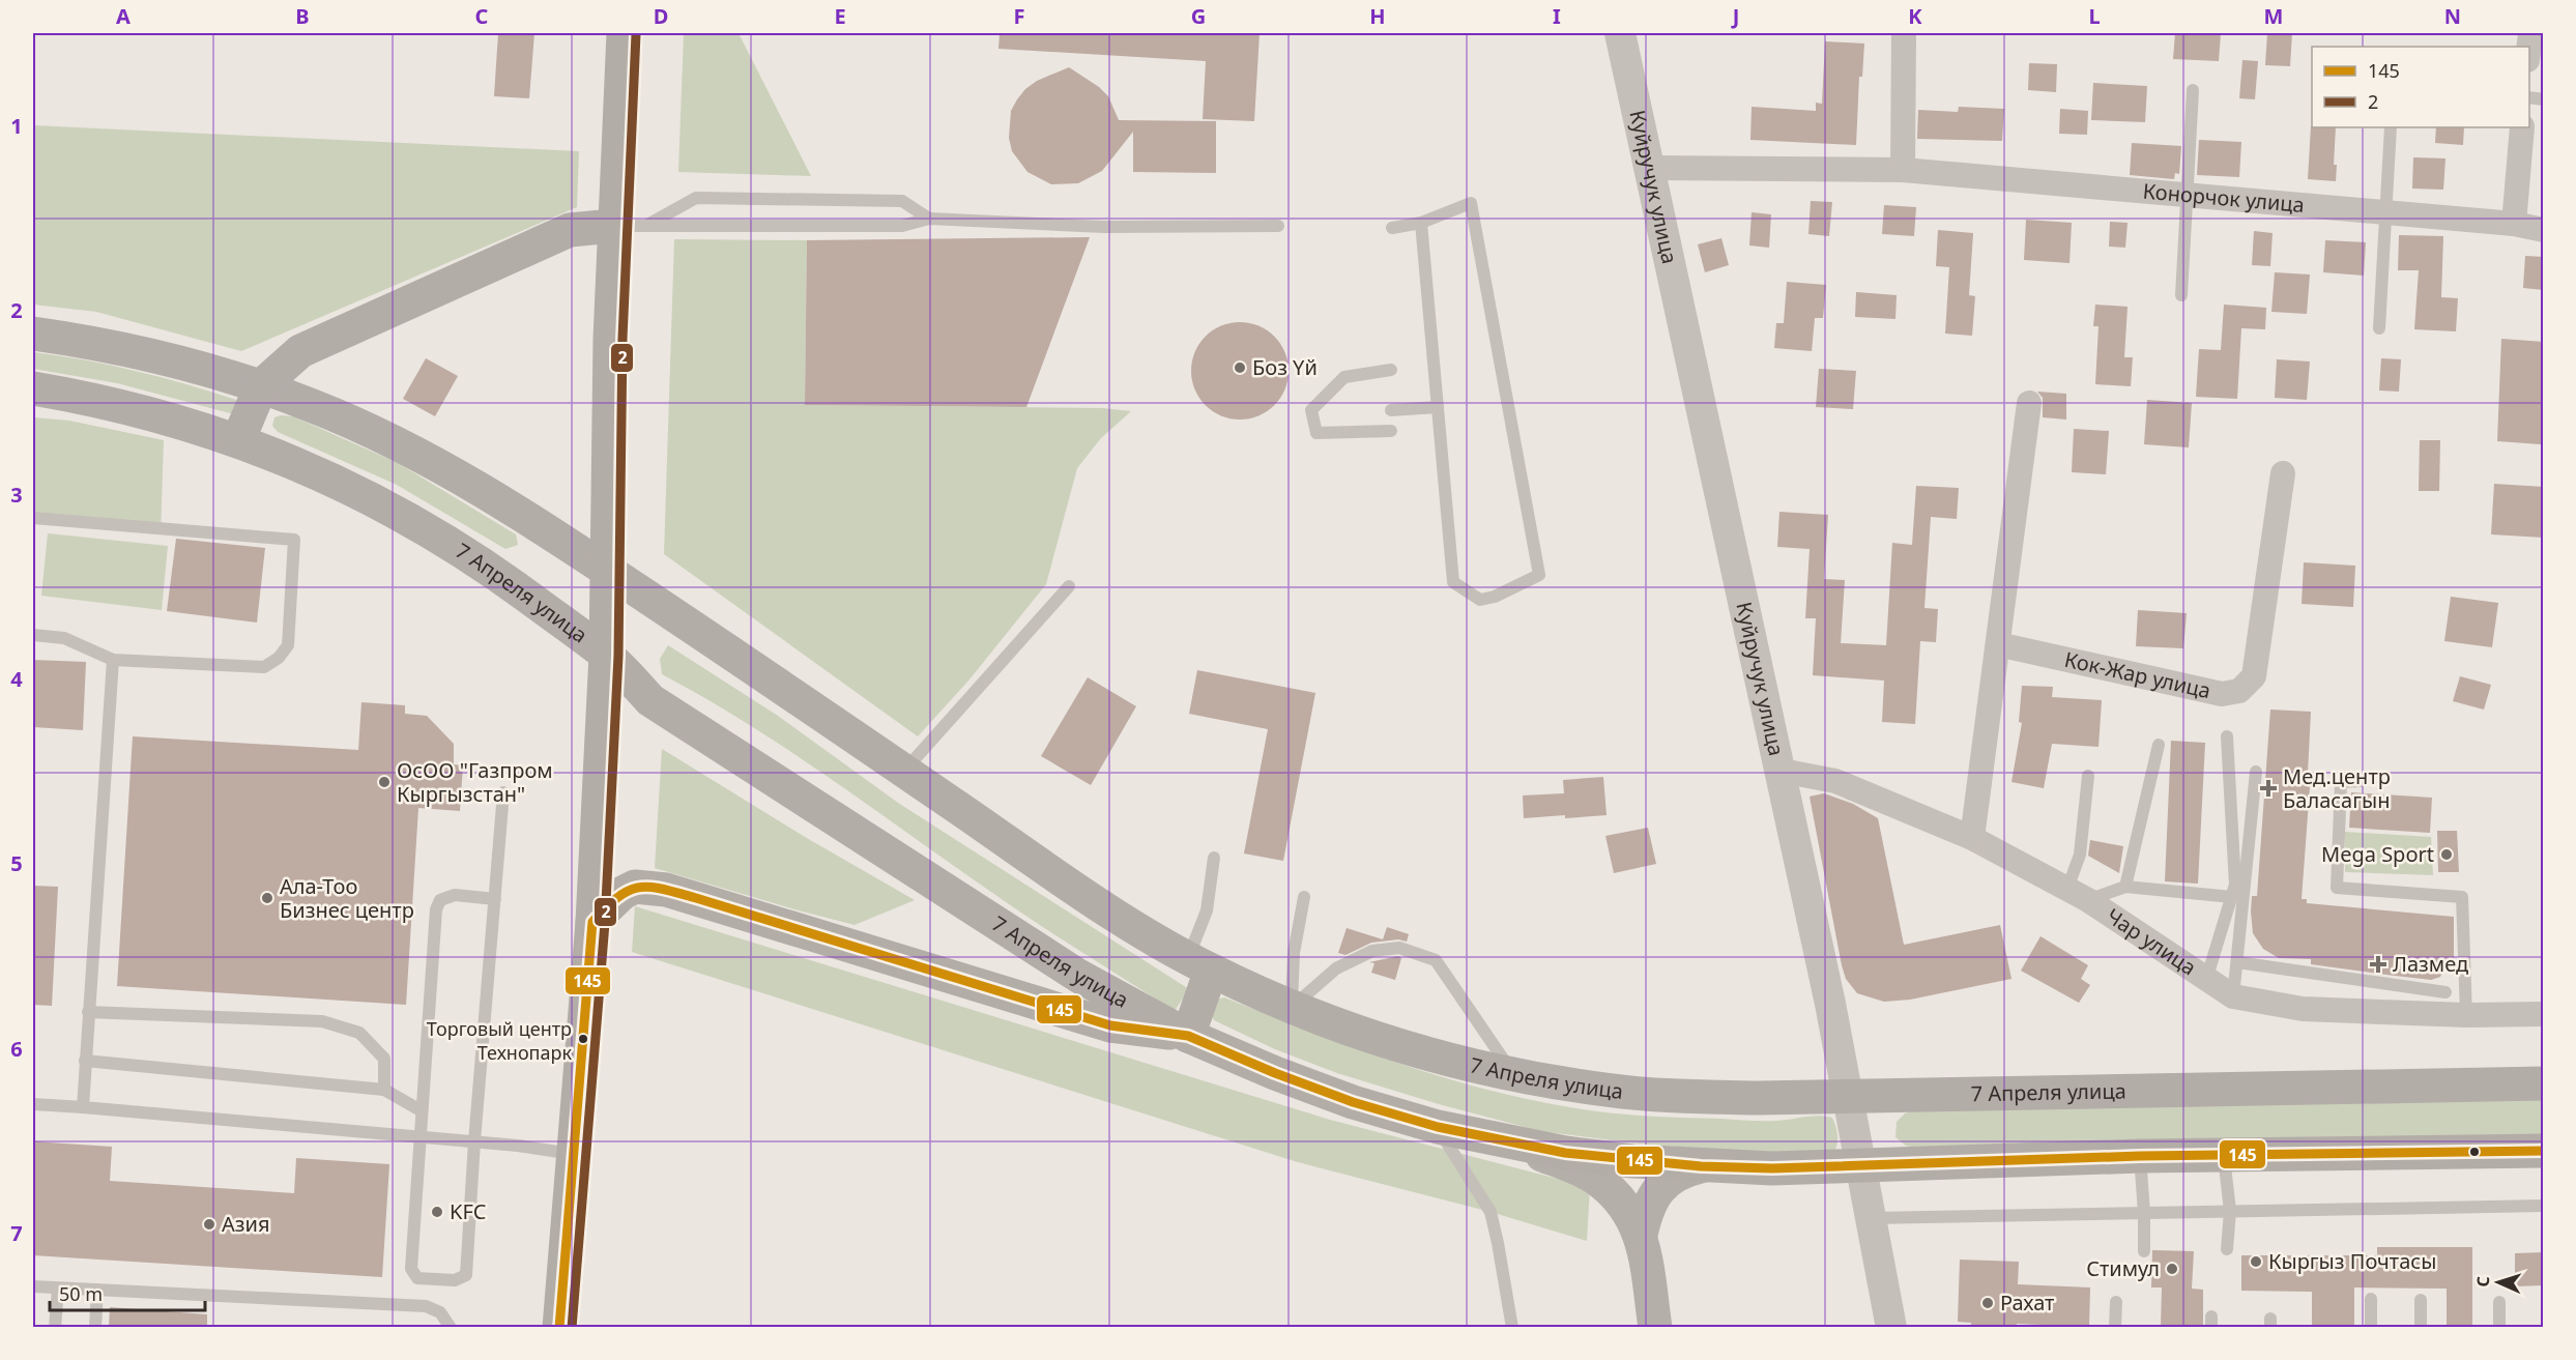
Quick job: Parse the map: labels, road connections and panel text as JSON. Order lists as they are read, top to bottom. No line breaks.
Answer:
{"streets":{"main road":["7 Апреля улица"],"street":["Куйручук улица","Конорчок улица","Кок-Жар улица","Чар улица"]},"crossings":[["Куйручук улица","Конорчок улица"],["Куйручук улица","7 Апреля улица"],["Куйручук улица","Чар улица"]],"places":{"other":["Боз Үй","ОсОО \"Газпром Кыргызстан\"","Mega Sport","Ала-Тоо Бизнес центр","Торговый центр Технопарк","KFC","Азия","Кыргыз Почтасы","Стимул","Рахат"],"health":["Мед.центр Баласагын","Лазмед"]},"lines":["transit line 2","transit line 145"],"legend":["145","2"],"scale_bar":"50 m","north":"left","grid":{"columns":["A","B","C","D","E","F","G","H","I","J","K","L","M","N"],"rows":["1","2","3","4","5","6","7"]}}
